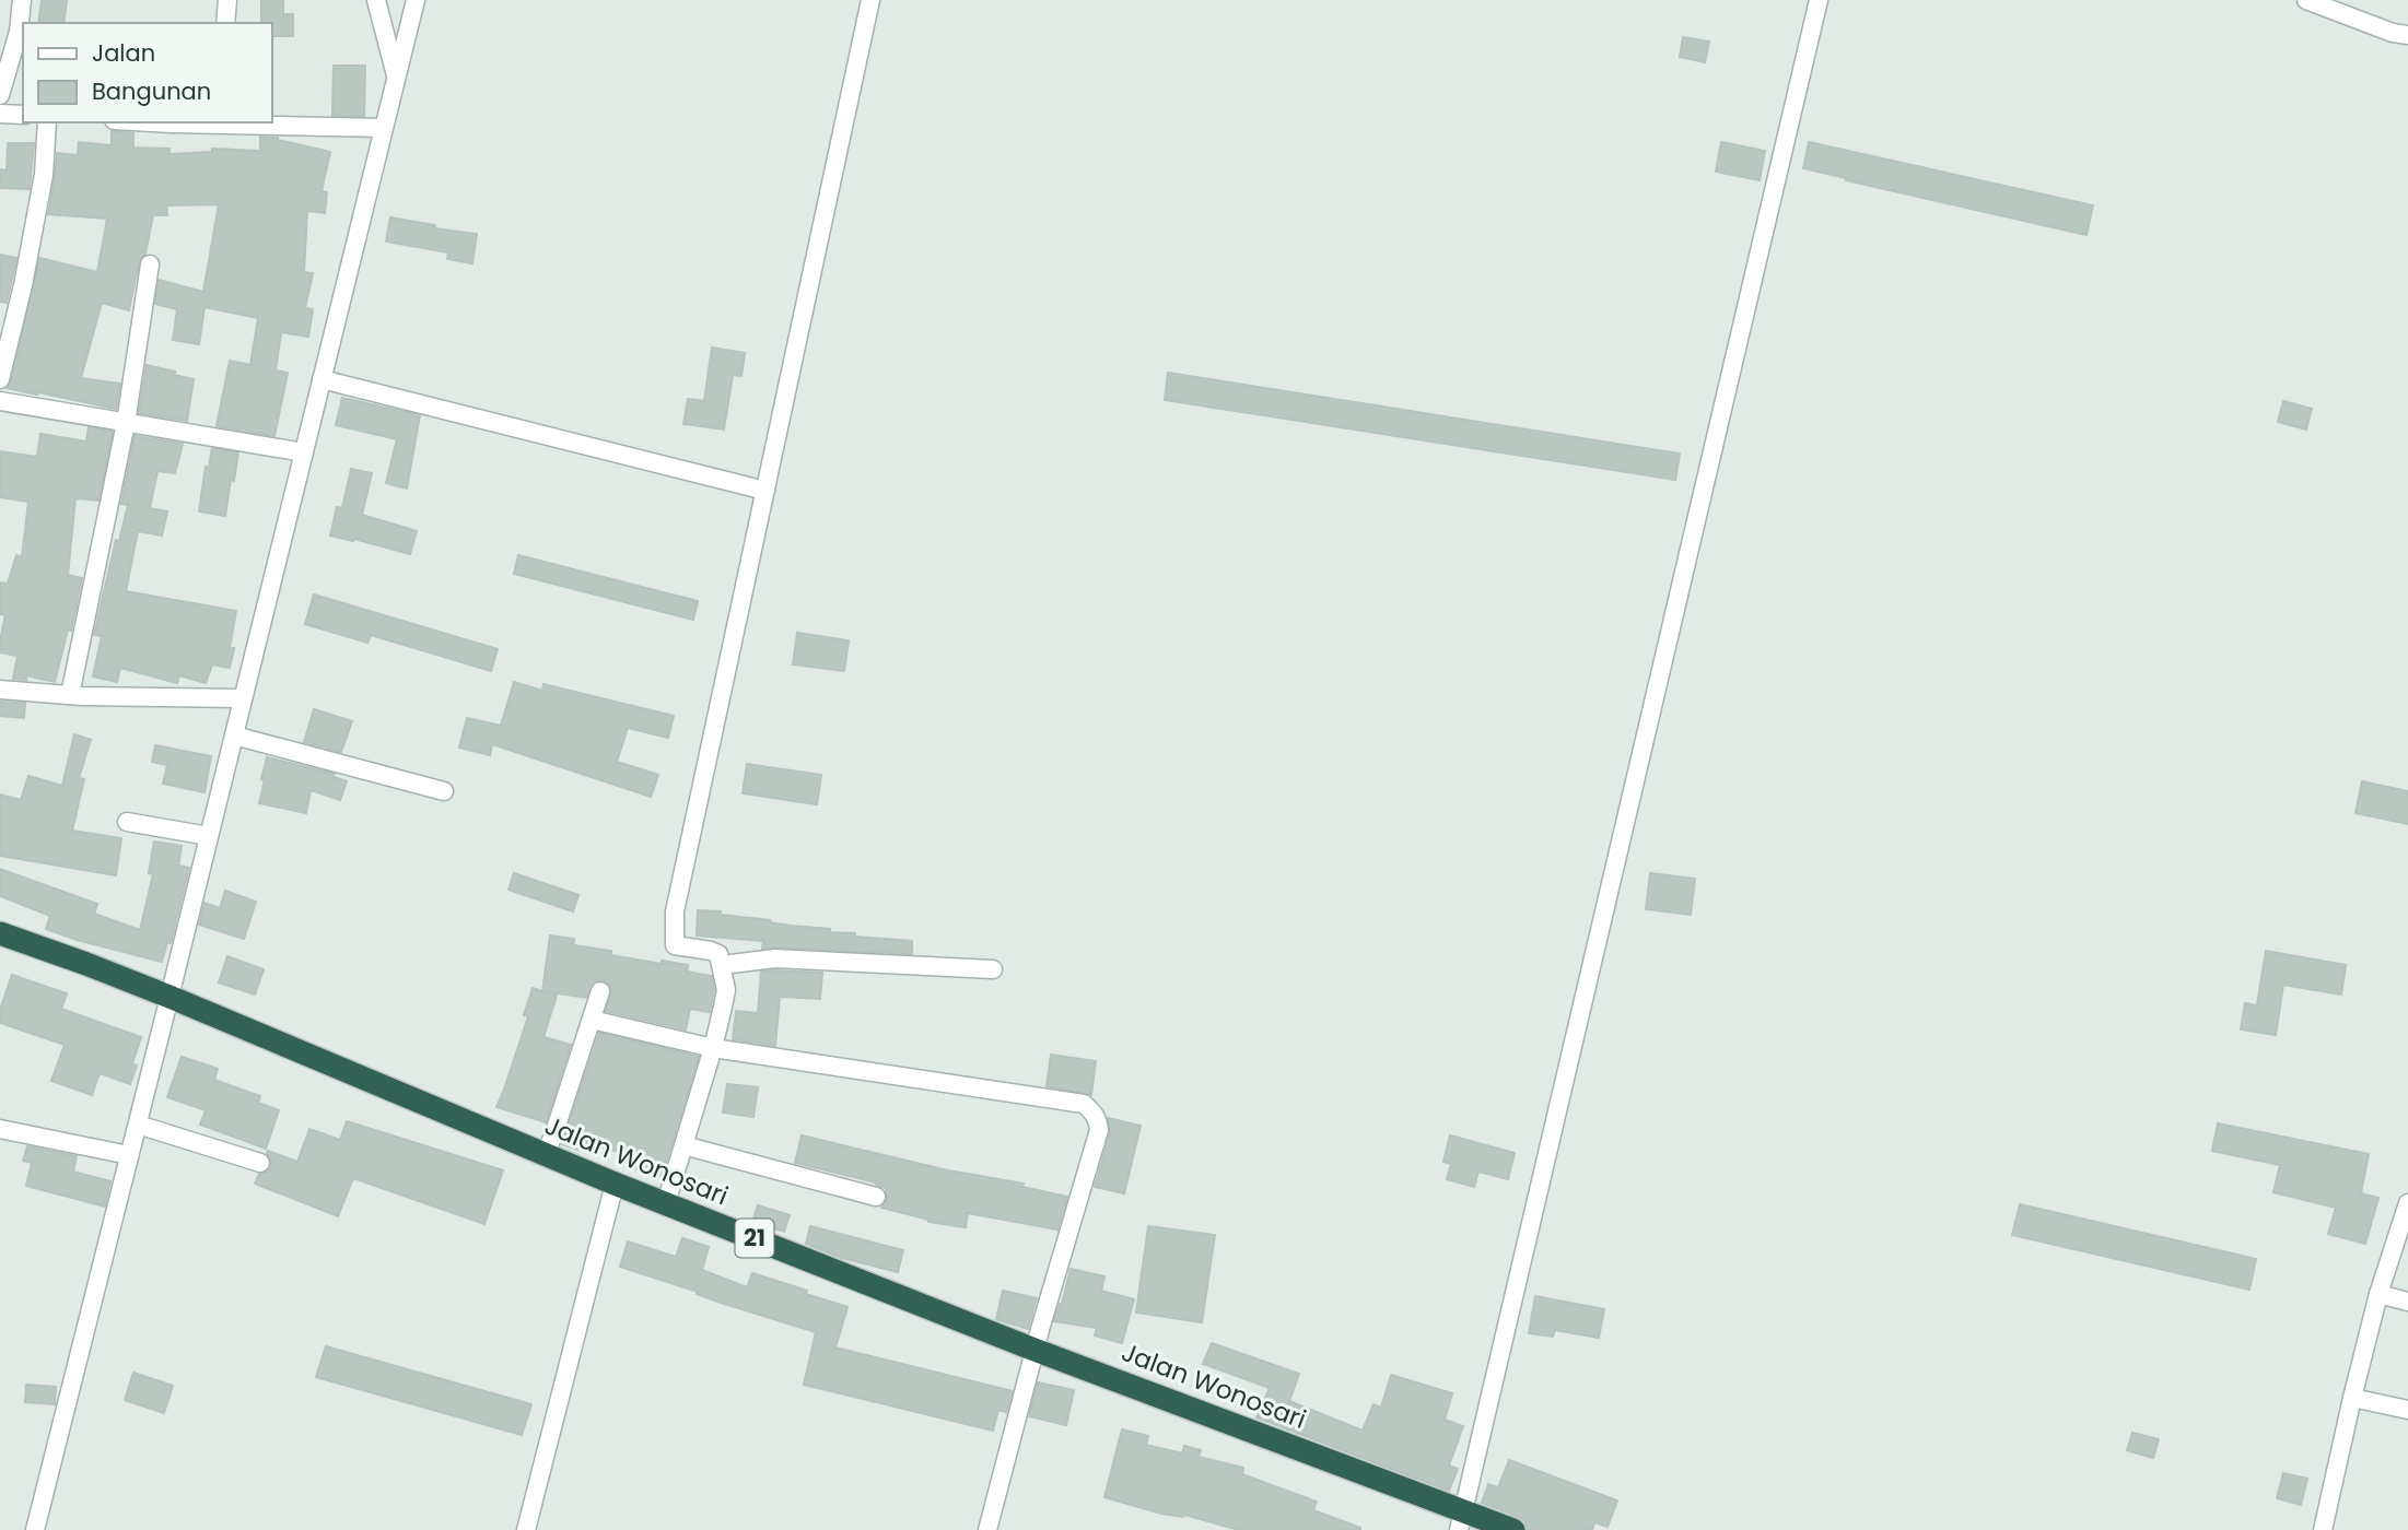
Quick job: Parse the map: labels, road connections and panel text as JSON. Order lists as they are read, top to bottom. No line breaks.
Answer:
{"streets":{"highway":["Jalan Wonosari","21"]},"legend":["Jalan","Bangunan"]}
